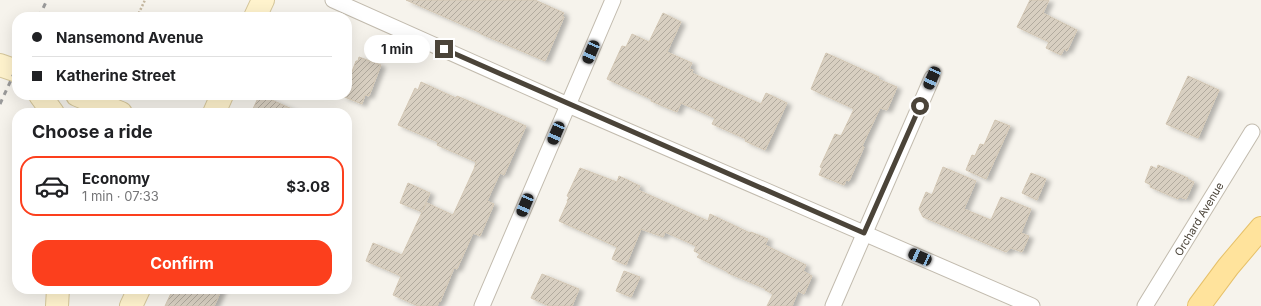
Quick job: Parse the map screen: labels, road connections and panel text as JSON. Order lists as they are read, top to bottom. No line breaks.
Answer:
{"streets":{"street":["Orchard Avenue"]},"page":{"banner":["Nansemond Avenue","Katherine Street"],"bubble":"1 min","heading":"Choose a ride","list":[{"name":"Economy","note":"1 min · 07:33","value":"$3.08"}],"buttons":"Confirm"}}
